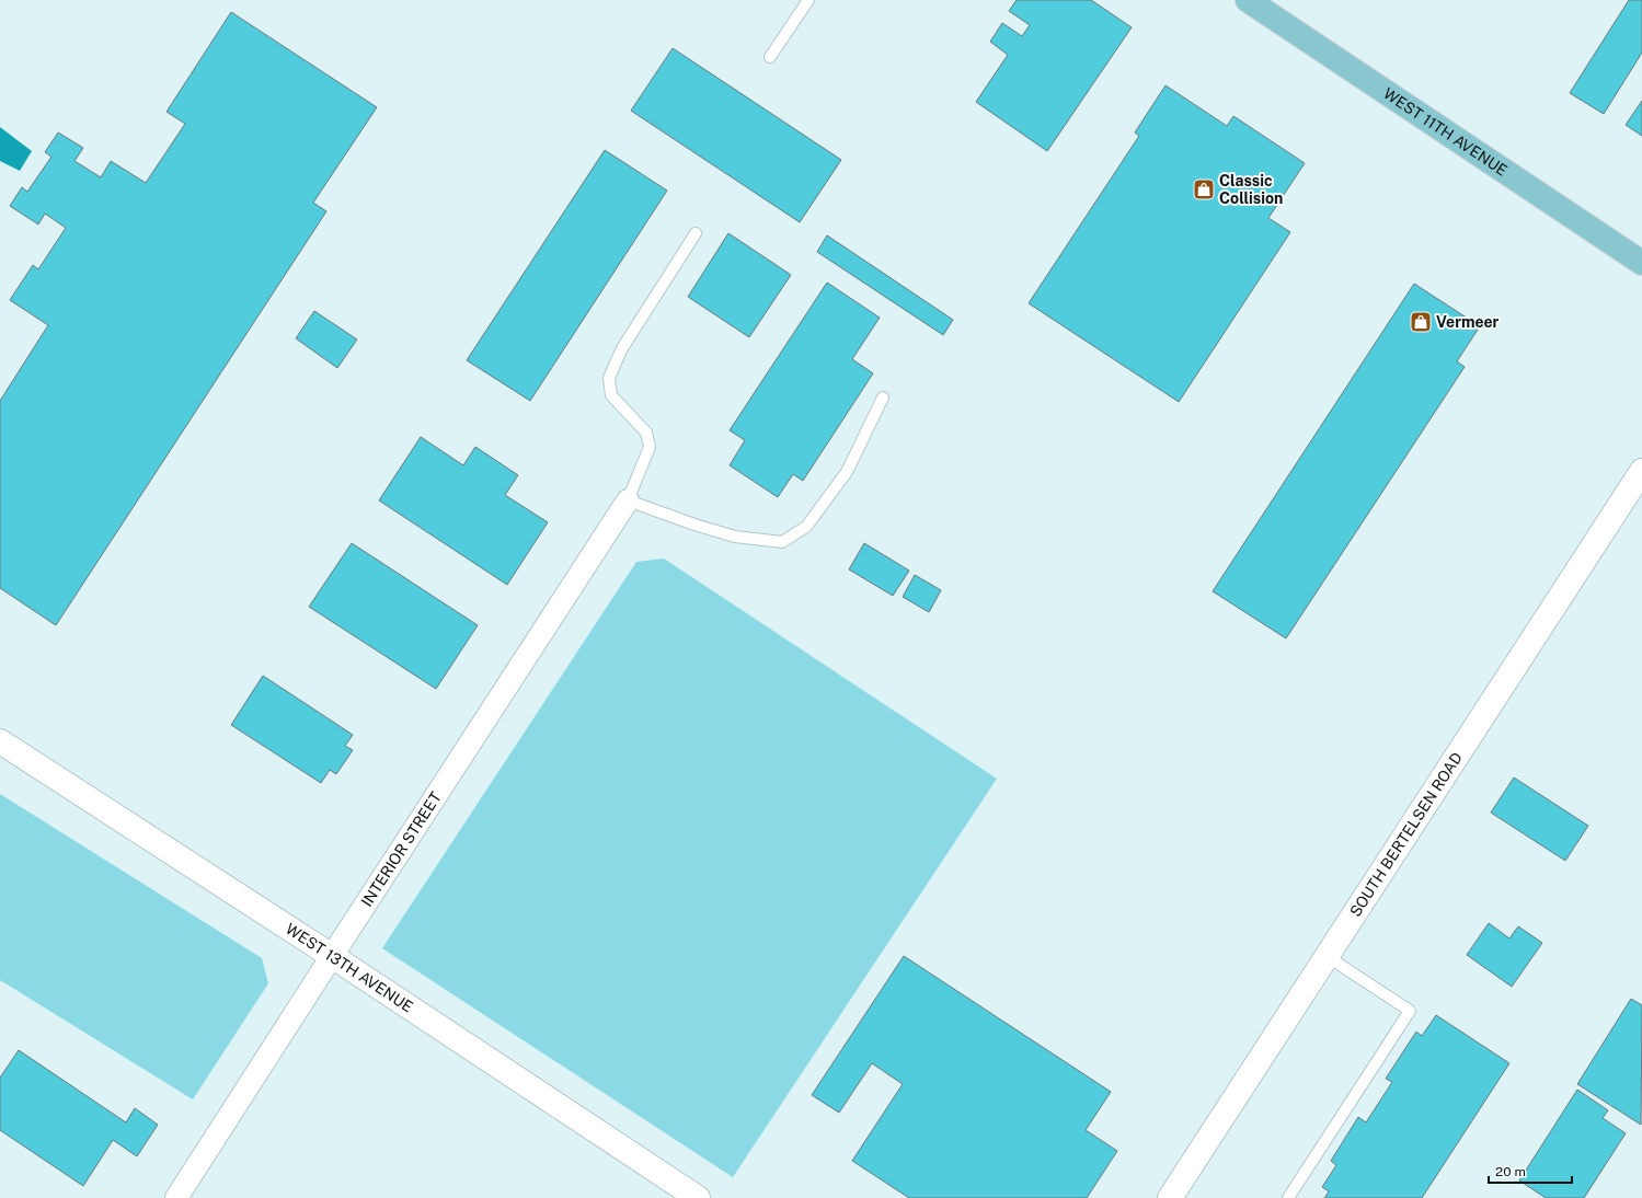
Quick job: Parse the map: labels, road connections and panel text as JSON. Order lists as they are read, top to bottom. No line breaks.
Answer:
{"streets":{"main road":["WEST 11TH AVENUE","SOUTH BERTELSEN ROAD","WEST 13TH AVENUE"],"street":["INTERIOR STREET"]},"crossings":[["INTERIOR STREET","WEST 13TH AVENUE"]],"places":{"shop":["Classic Collision","Vermeer"]},"scale_bar":"20 m"}
